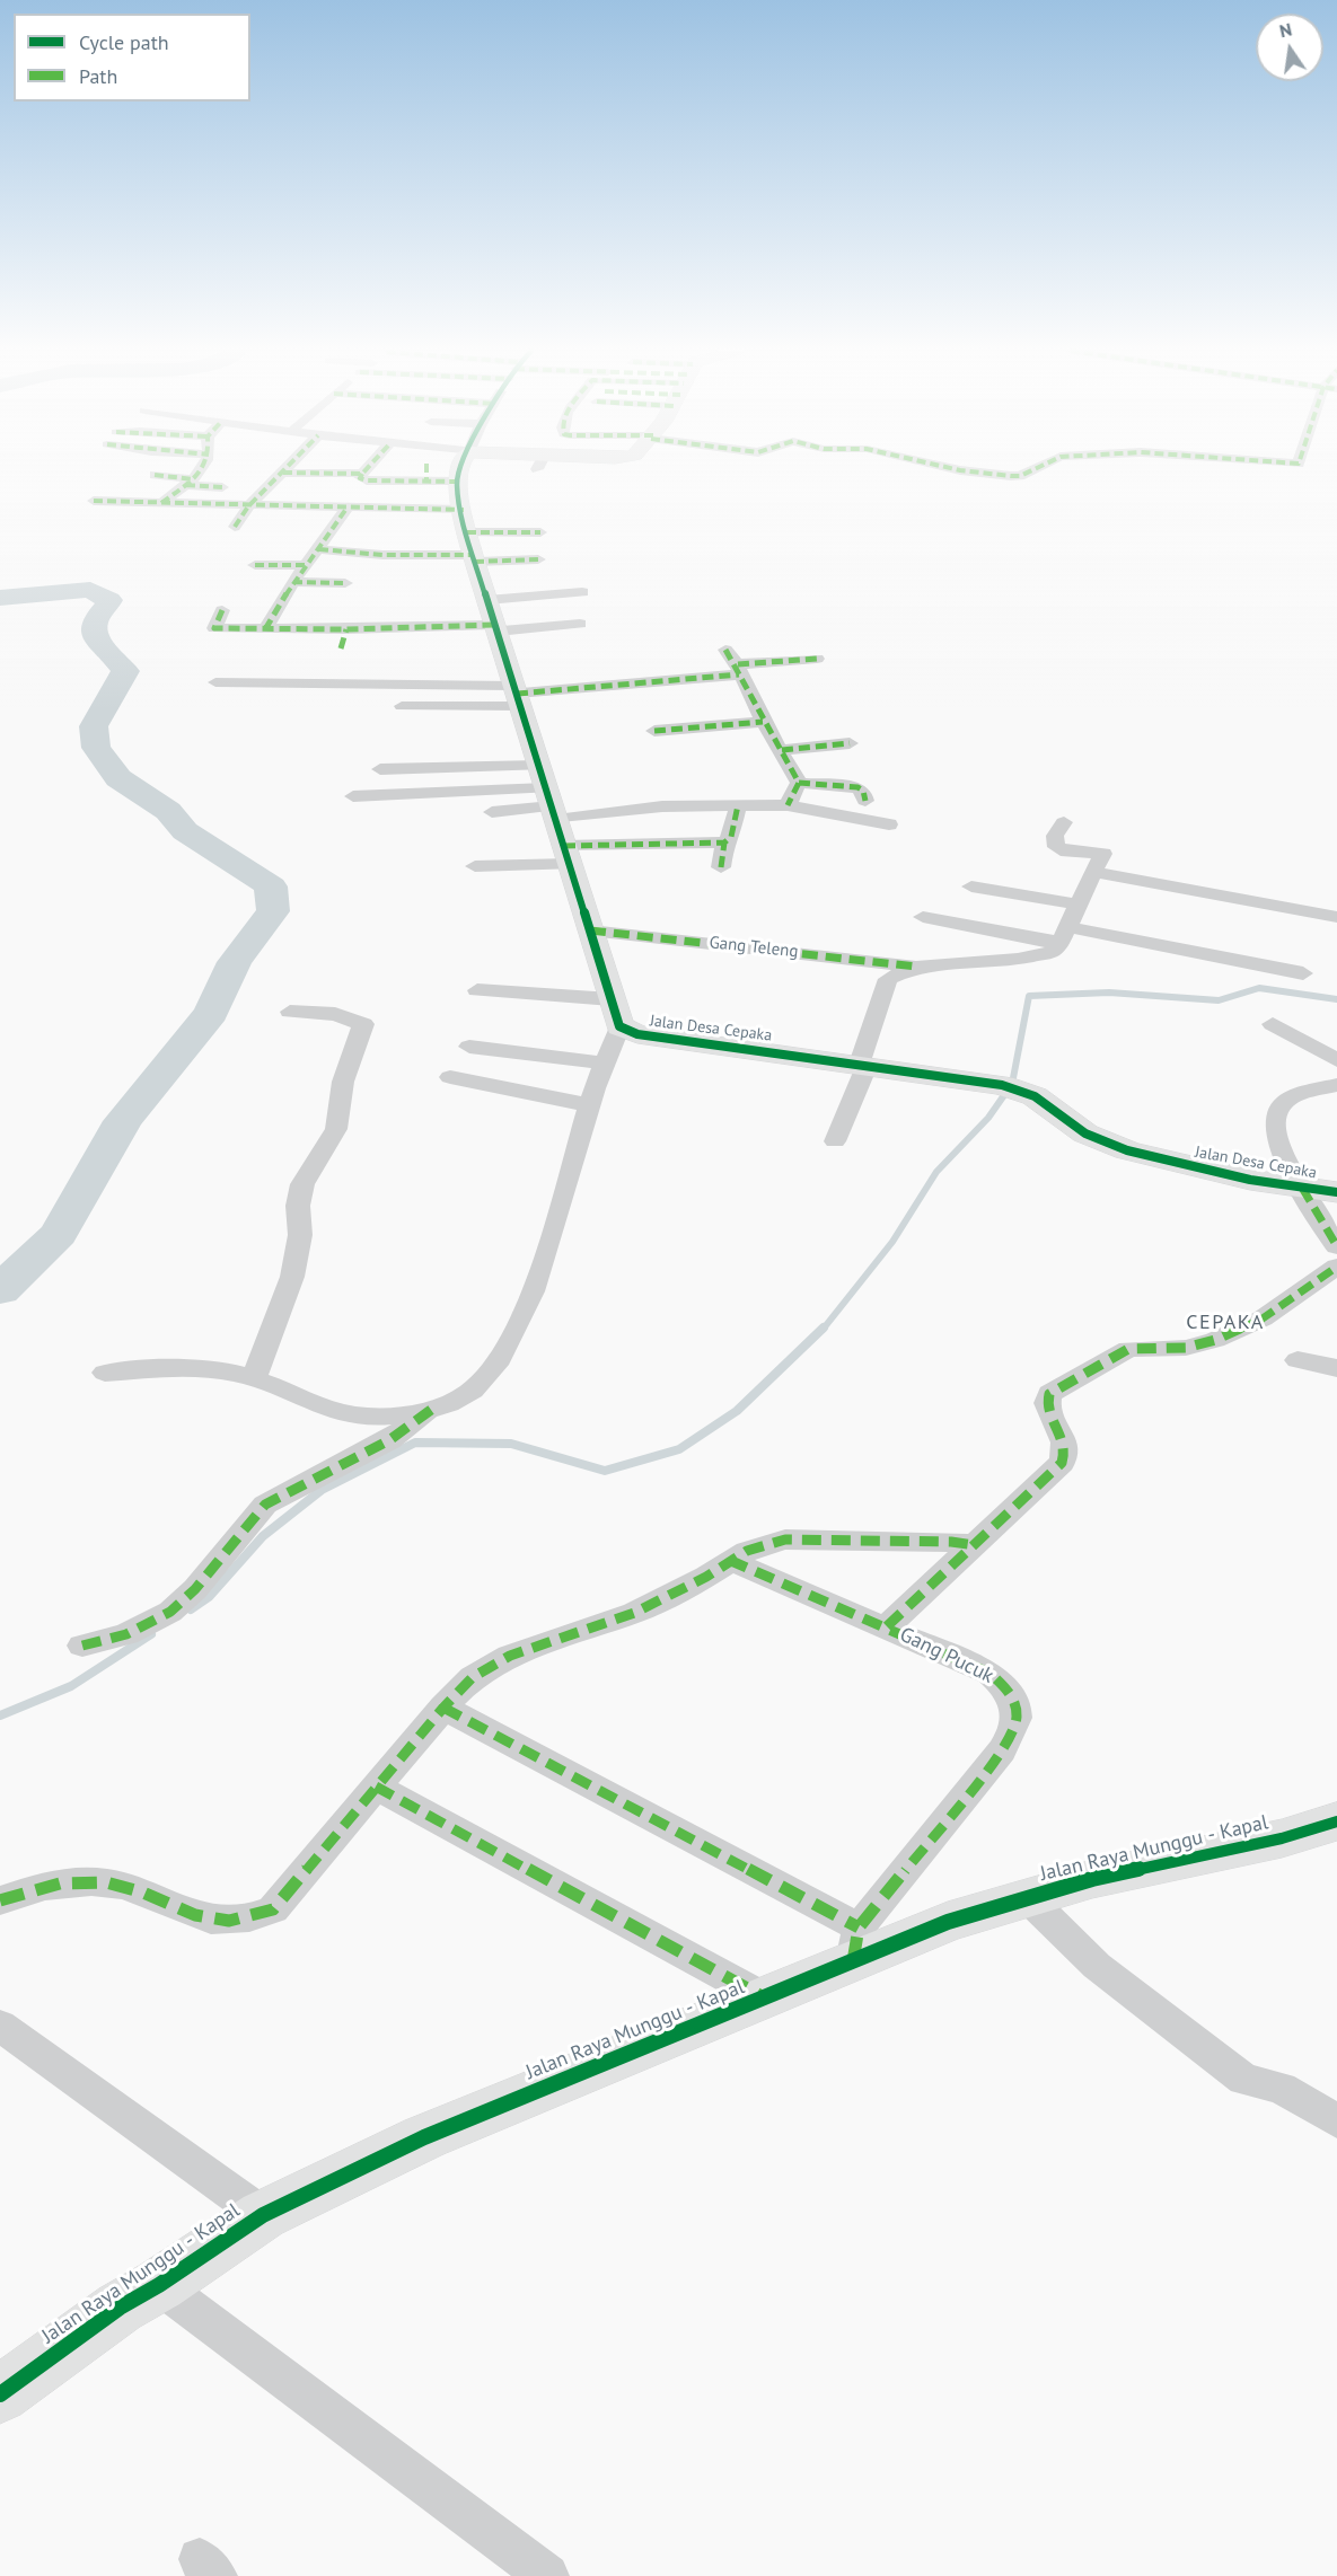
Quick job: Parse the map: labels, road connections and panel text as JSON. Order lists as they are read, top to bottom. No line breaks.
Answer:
{"streets":{"street":["Gang Teleng","Jalan Desa Cepaka","Gang Pucuk","Jalan Raya Munggu - Kapal"]},"crossings":[["Gang Pucuk","Jalan Raya Munggu - Kapal"]],"districts":["CEPAKA"],"legend":["Cycle path","Path"],"north":"top"}
